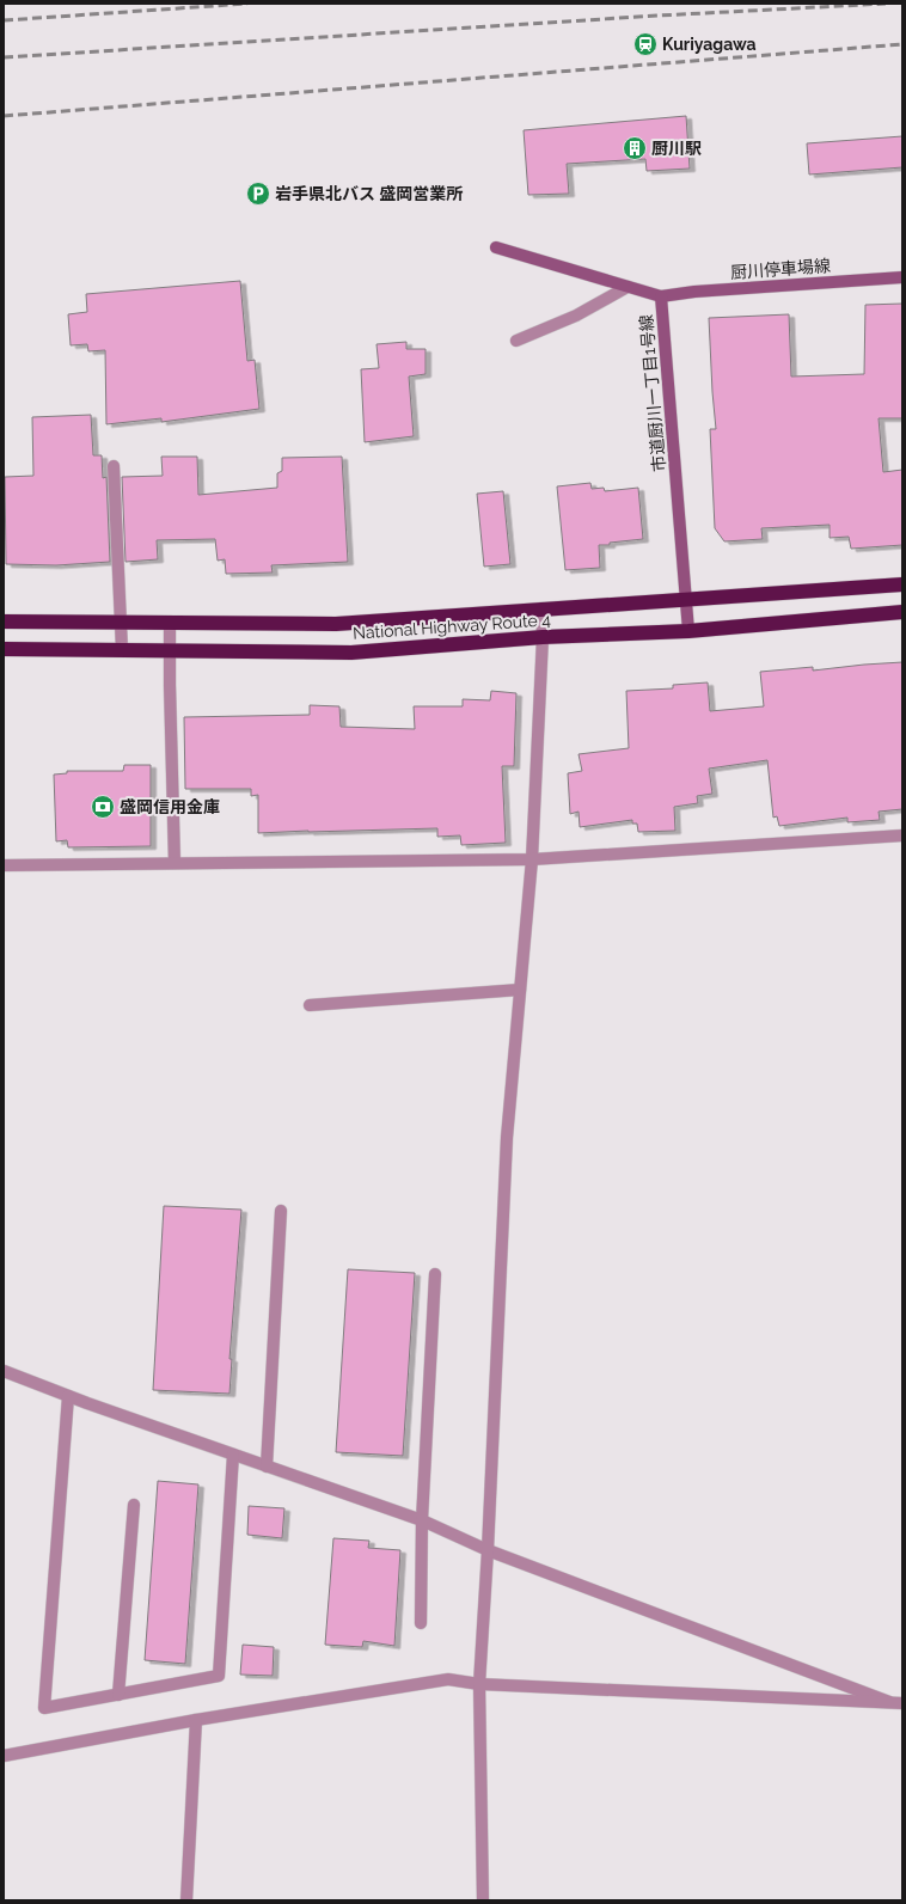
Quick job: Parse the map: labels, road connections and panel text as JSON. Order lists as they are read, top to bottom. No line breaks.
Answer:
{"streets":{"highway":["National Highway Route 4"],"street":["厨川停車場線","市道厨川一丁目1号線"]},"crossings":[["厨川停車場線","市道厨川一丁目1号線"],["市道厨川一丁目1号線","National Highway Route 4"]],"places":{"station":["Kuriyagawa"],"building":["厨川駅"],"parking":["岩手県北バス 盛岡営業所"],"bank":["盛岡信用金庫"]}}
